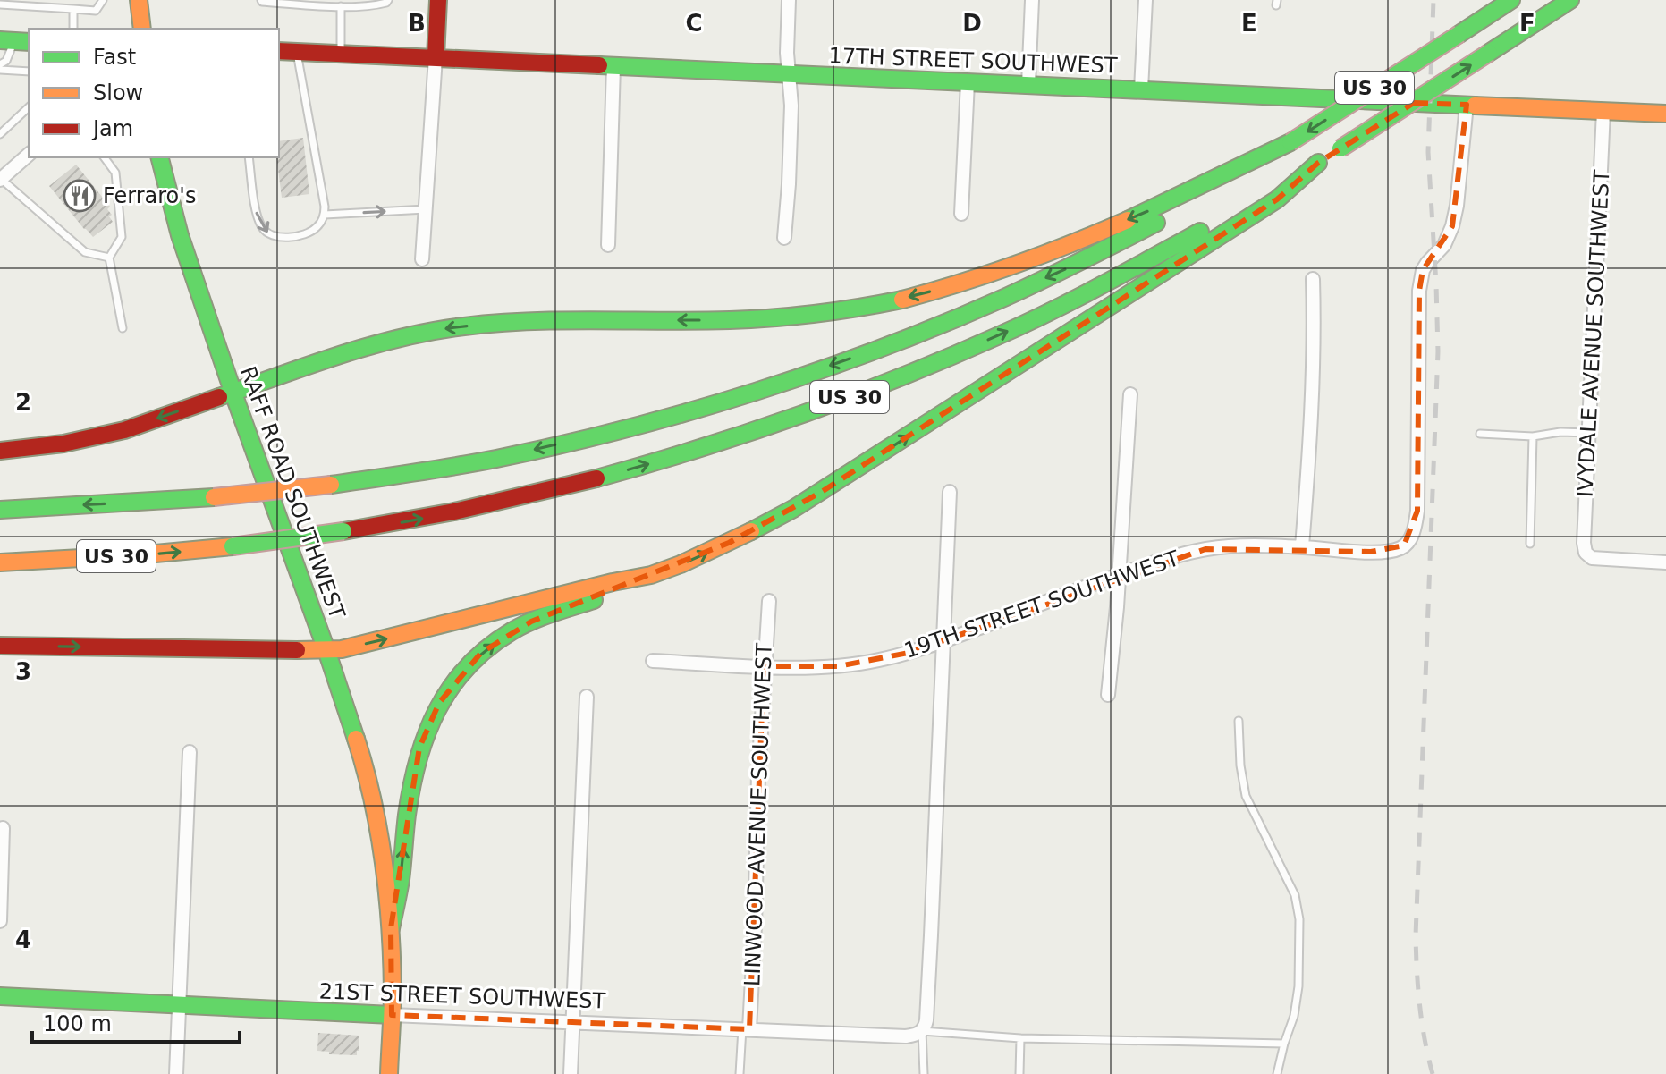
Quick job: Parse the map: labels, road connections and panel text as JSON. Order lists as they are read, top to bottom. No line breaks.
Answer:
{"streets":{"main road":["17TH STREET SOUTHWEST","US 30","RAFF ROAD SOUTHWEST","21ST STREET SOUTHWEST"],"street":["IVYDALE AVENUE SOUTHWEST","19TH STREET SOUTHWEST","LINWOOD AVENUE SOUTHWEST"]},"crossings":[["17TH STREET SOUTHWEST","IVYDALE AVENUE SOUTHWEST"],["17TH STREET SOUTHWEST","19TH STREET SOUTHWEST"],["19TH STREET SOUTHWEST","LINWOOD AVENUE SOUTHWEST"],["LINWOOD AVENUE SOUTHWEST","21ST STREET SOUTHWEST"]],"places":{"restaurant":["Ferraro's"]},"legend":["Fast","Slow","Jam"],"scale_bar":"100 m","grid":{"columns":["B","C","D","E","F"],"rows":["2","3","4"]}}
